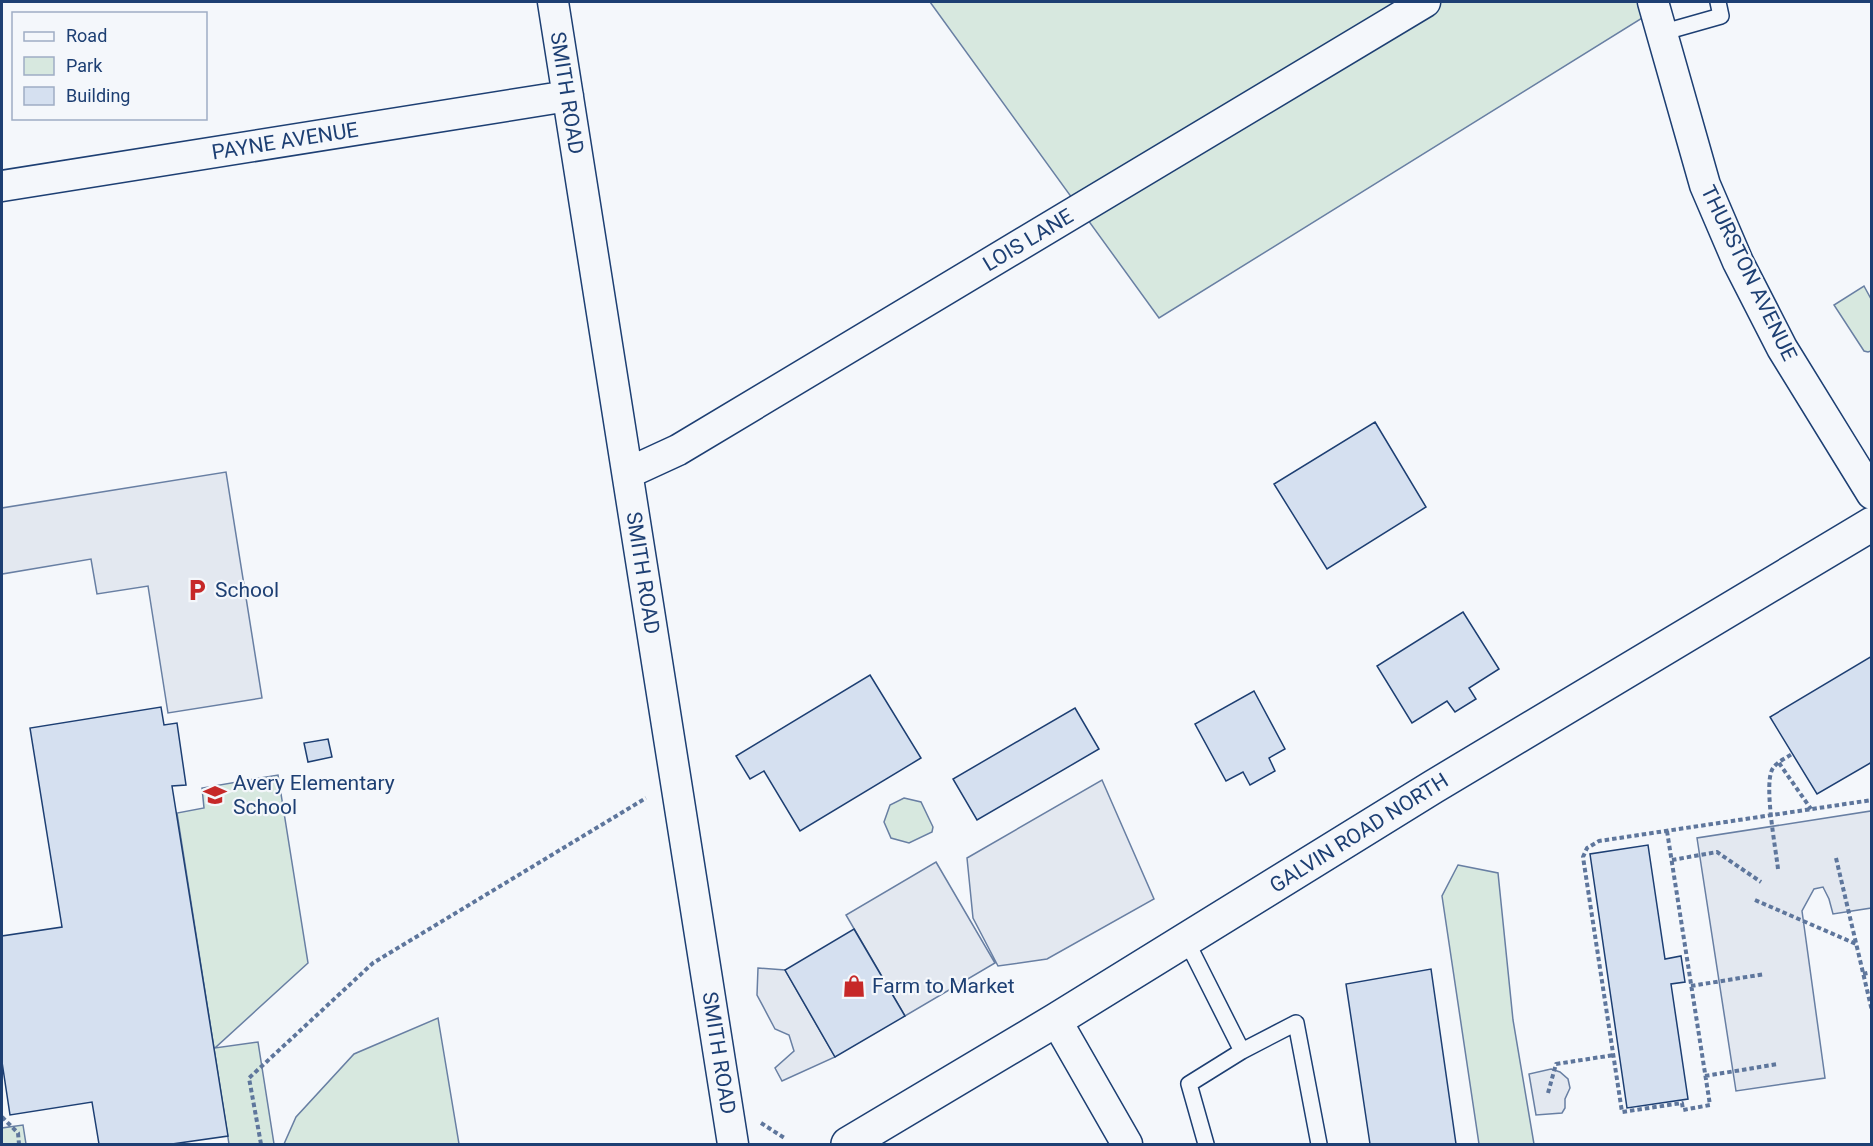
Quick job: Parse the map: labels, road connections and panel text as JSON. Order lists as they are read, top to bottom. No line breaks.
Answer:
{"streets":{"main road":["GALVIN ROAD NORTH"],"street":["SMITH ROAD","PAYNE AVENUE","LOIS LANE","THURSTON AVENUE"]},"crossings":[["SMITH ROAD","PAYNE AVENUE"],["SMITH ROAD","LOIS LANE"]],"places":{"parking":["School"],"school or university":["Avery Elementary School"],"shop":["Farm to Market"]},"legend":["Road","Park","Building"]}
